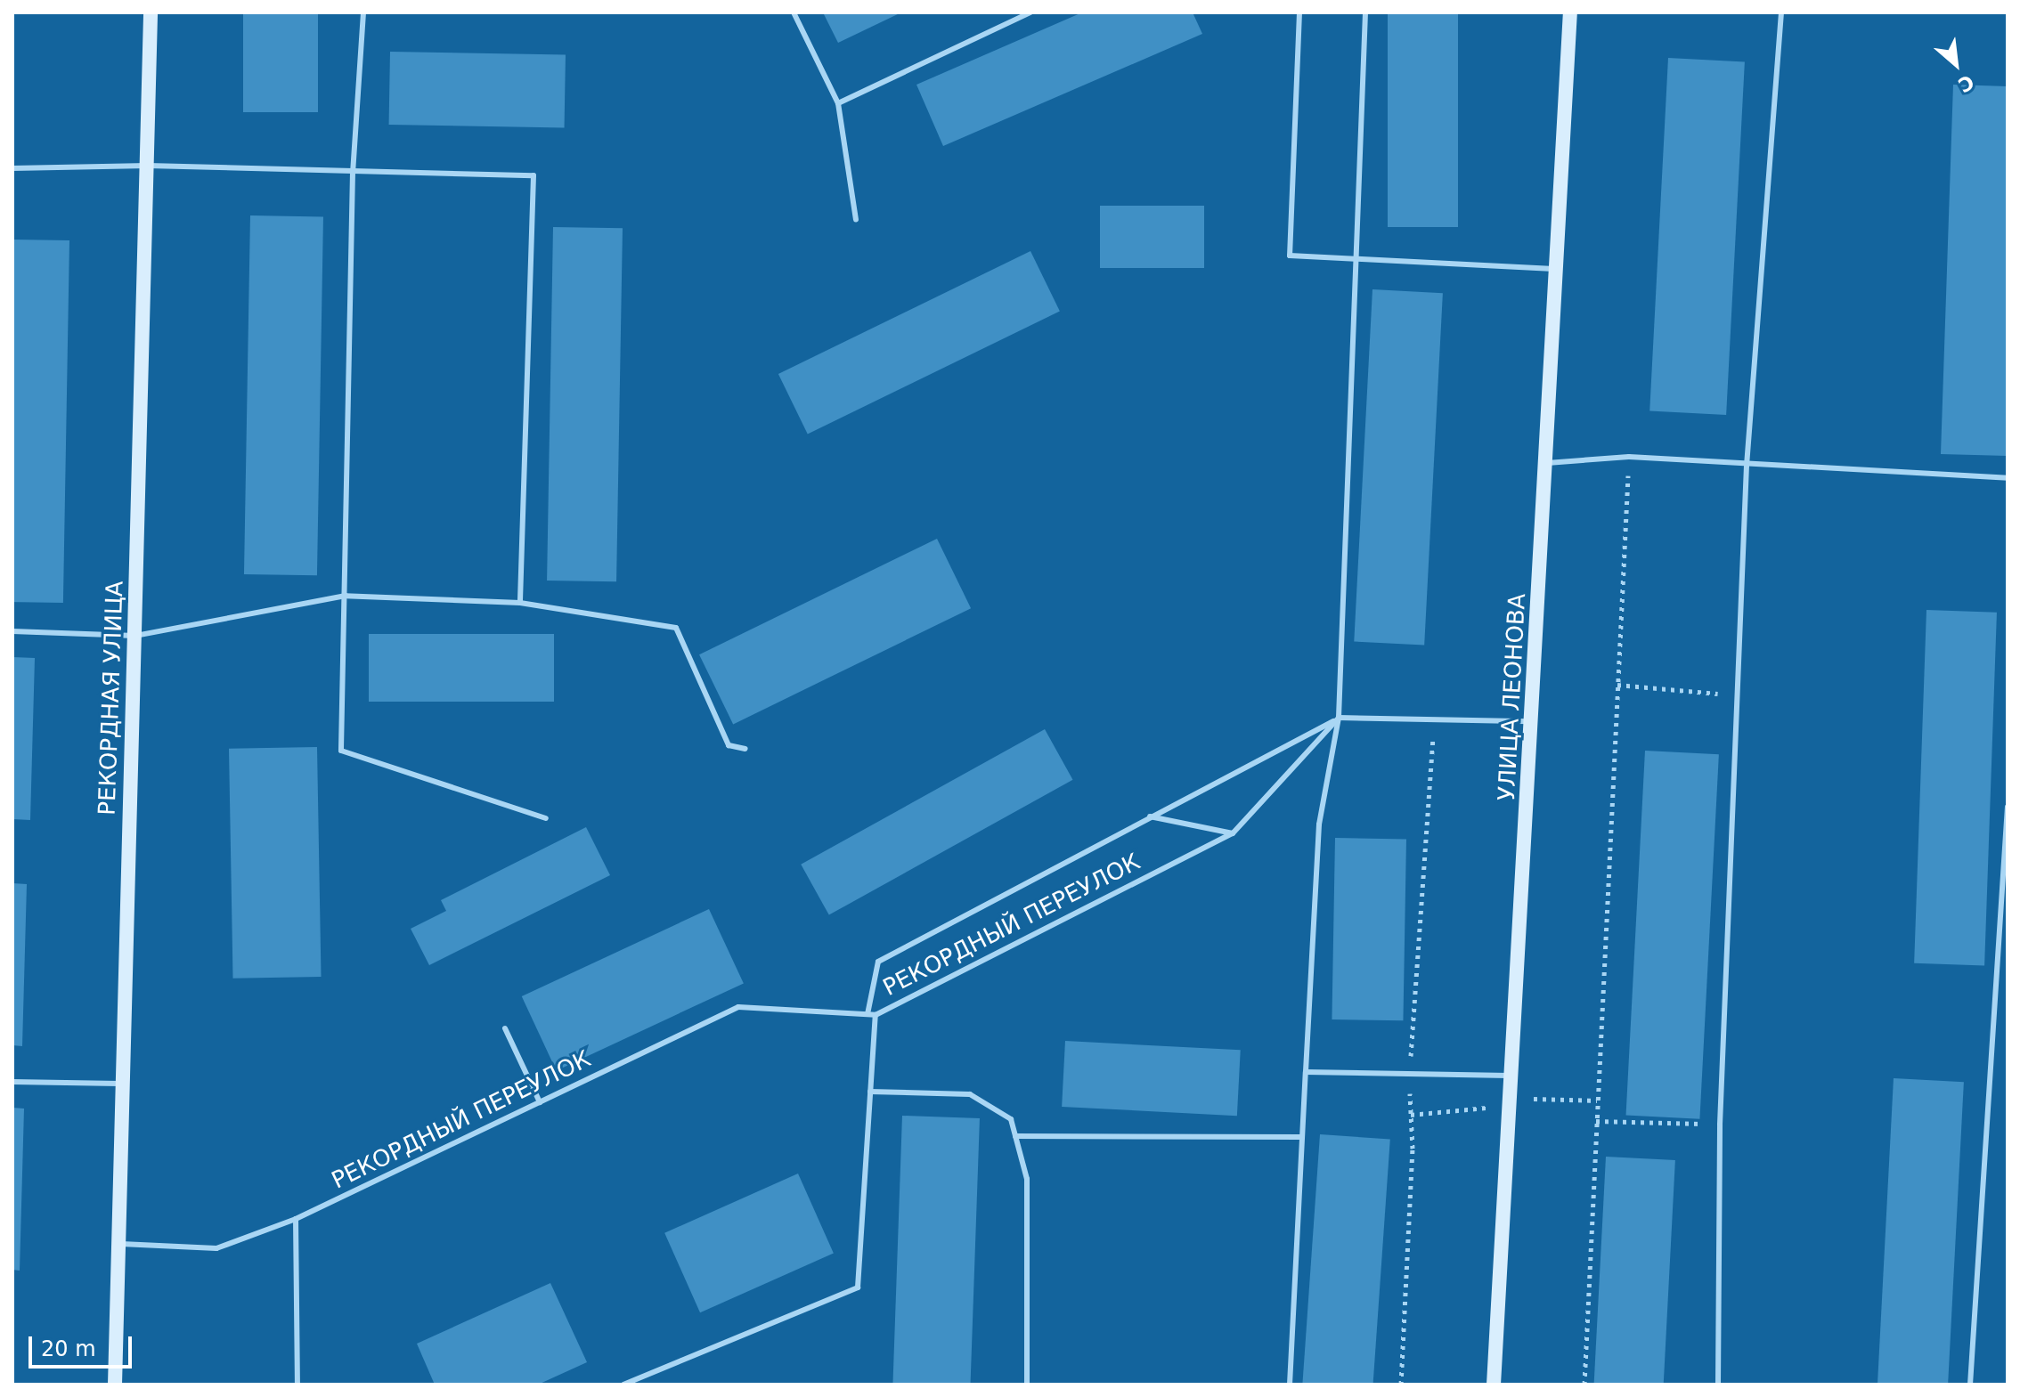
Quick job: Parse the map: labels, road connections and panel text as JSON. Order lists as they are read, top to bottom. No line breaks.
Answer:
{"streets":{"main road":["УЛИЦА ЛЕОНОВА","РЕКОРДНАЯ УЛИЦА"],"lane":["РЕКОРДНЫЙ ПЕРЕУЛОК"]},"crossings":[["РЕКОРДНАЯ УЛИЦА","РЕКОРДНЫЙ ПЕРЕУЛОК"]],"scale_bar":"20 m","north":"bottom right"}
